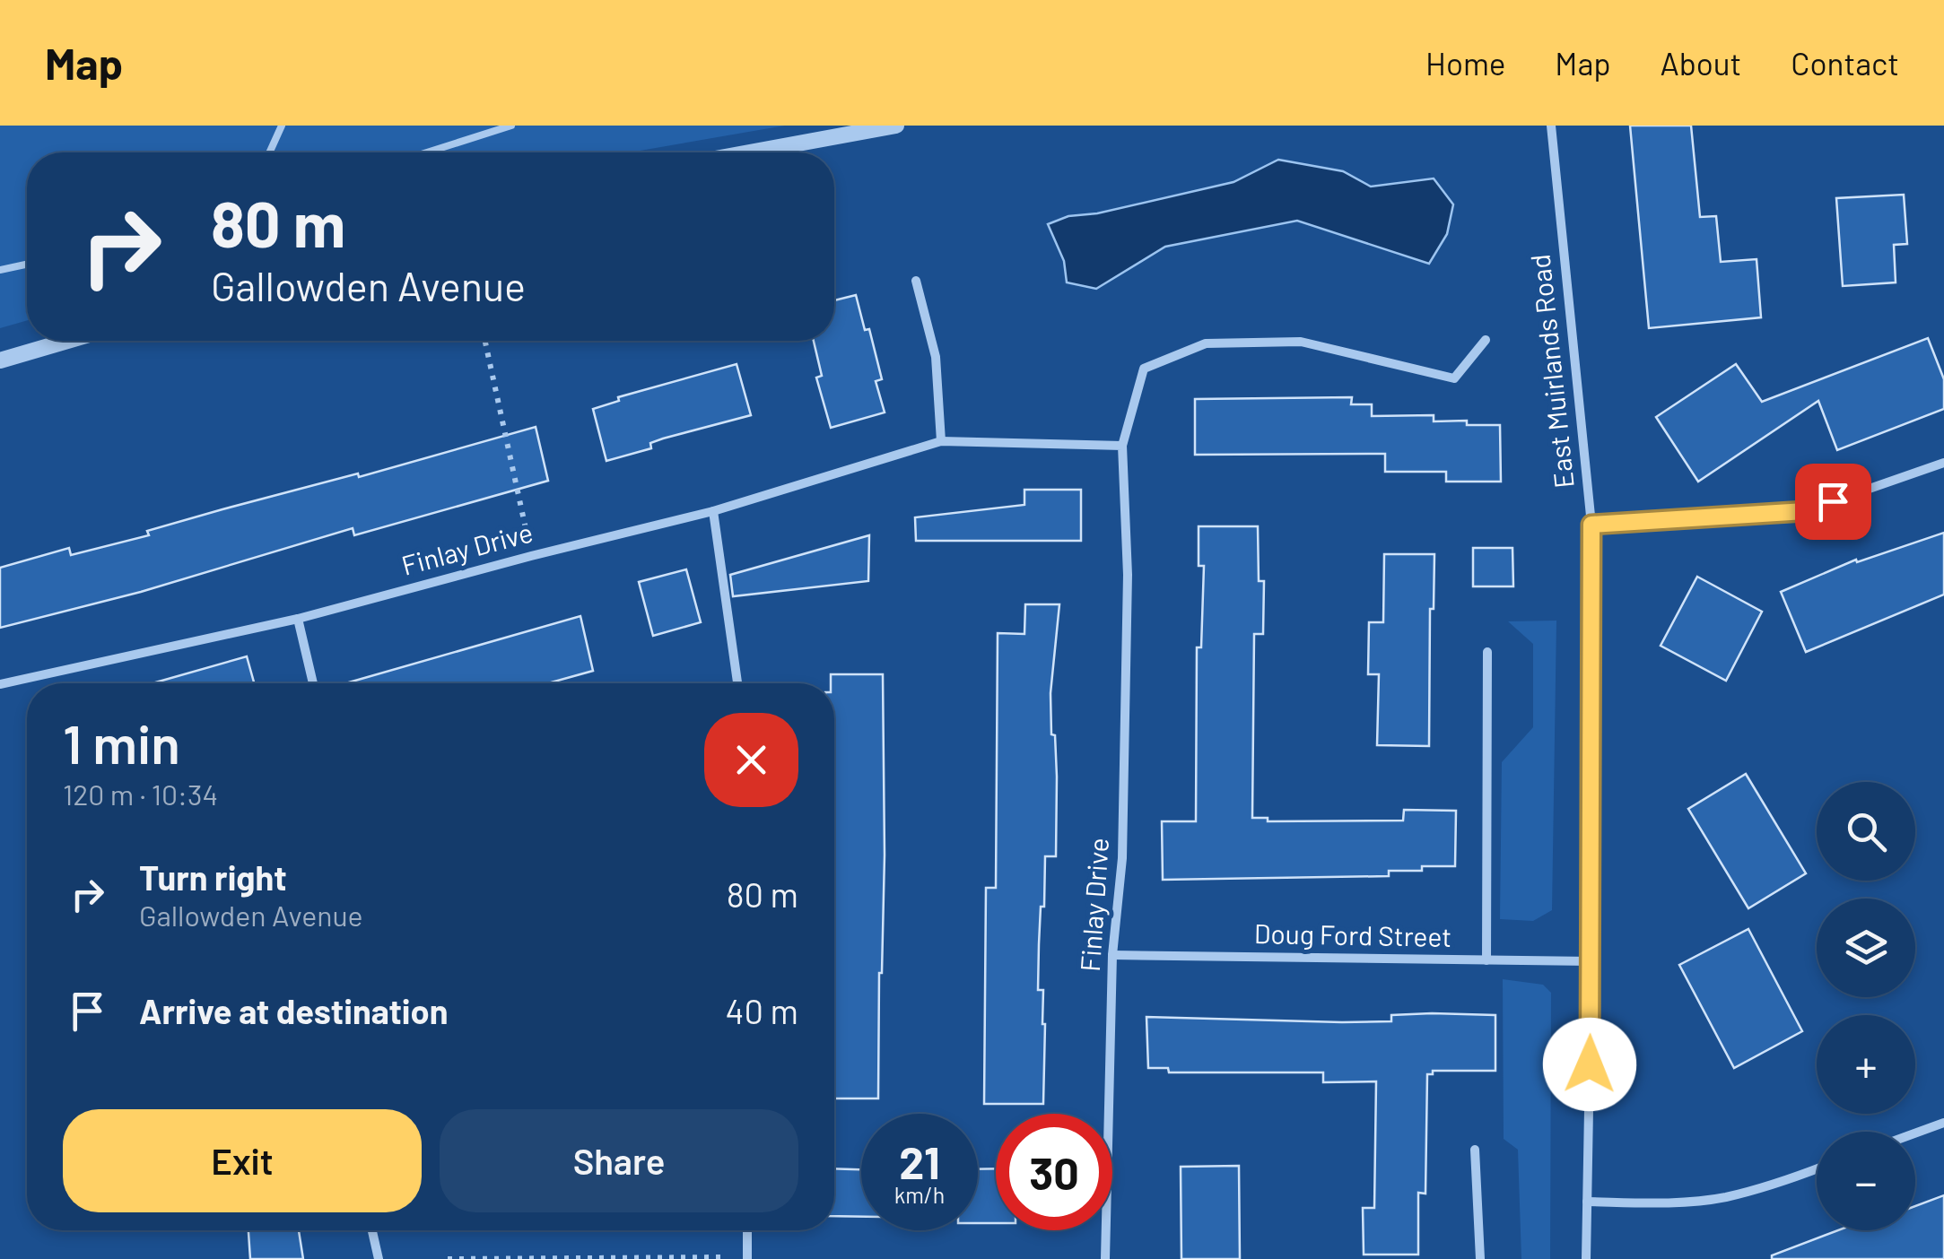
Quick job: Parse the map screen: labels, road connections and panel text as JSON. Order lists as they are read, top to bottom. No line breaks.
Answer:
{"streets":{"street":["East Muirlands Road","Finlay Drive","Doug Ford Street"]},"crossings":[["East Muirlands Road","Doug Ford Street"],["Finlay Drive","Doug Ford Street"]],"page":{"header":"Map","nav":["Home","Map","About","Contact"],"turn":["80 m","Gallowden Avenue"],"heading":["1 min","120 m · 10:34"],"map_buttons":["+","−"],"list":[{"name":"Turn right","note":"Gallowden Avenue","value":"80 m"},{"name":"Arrive at destination","value":"40 m"}],"buttons":["Exit","Share"],"speed":"21 km/h","limit":"30"}}
